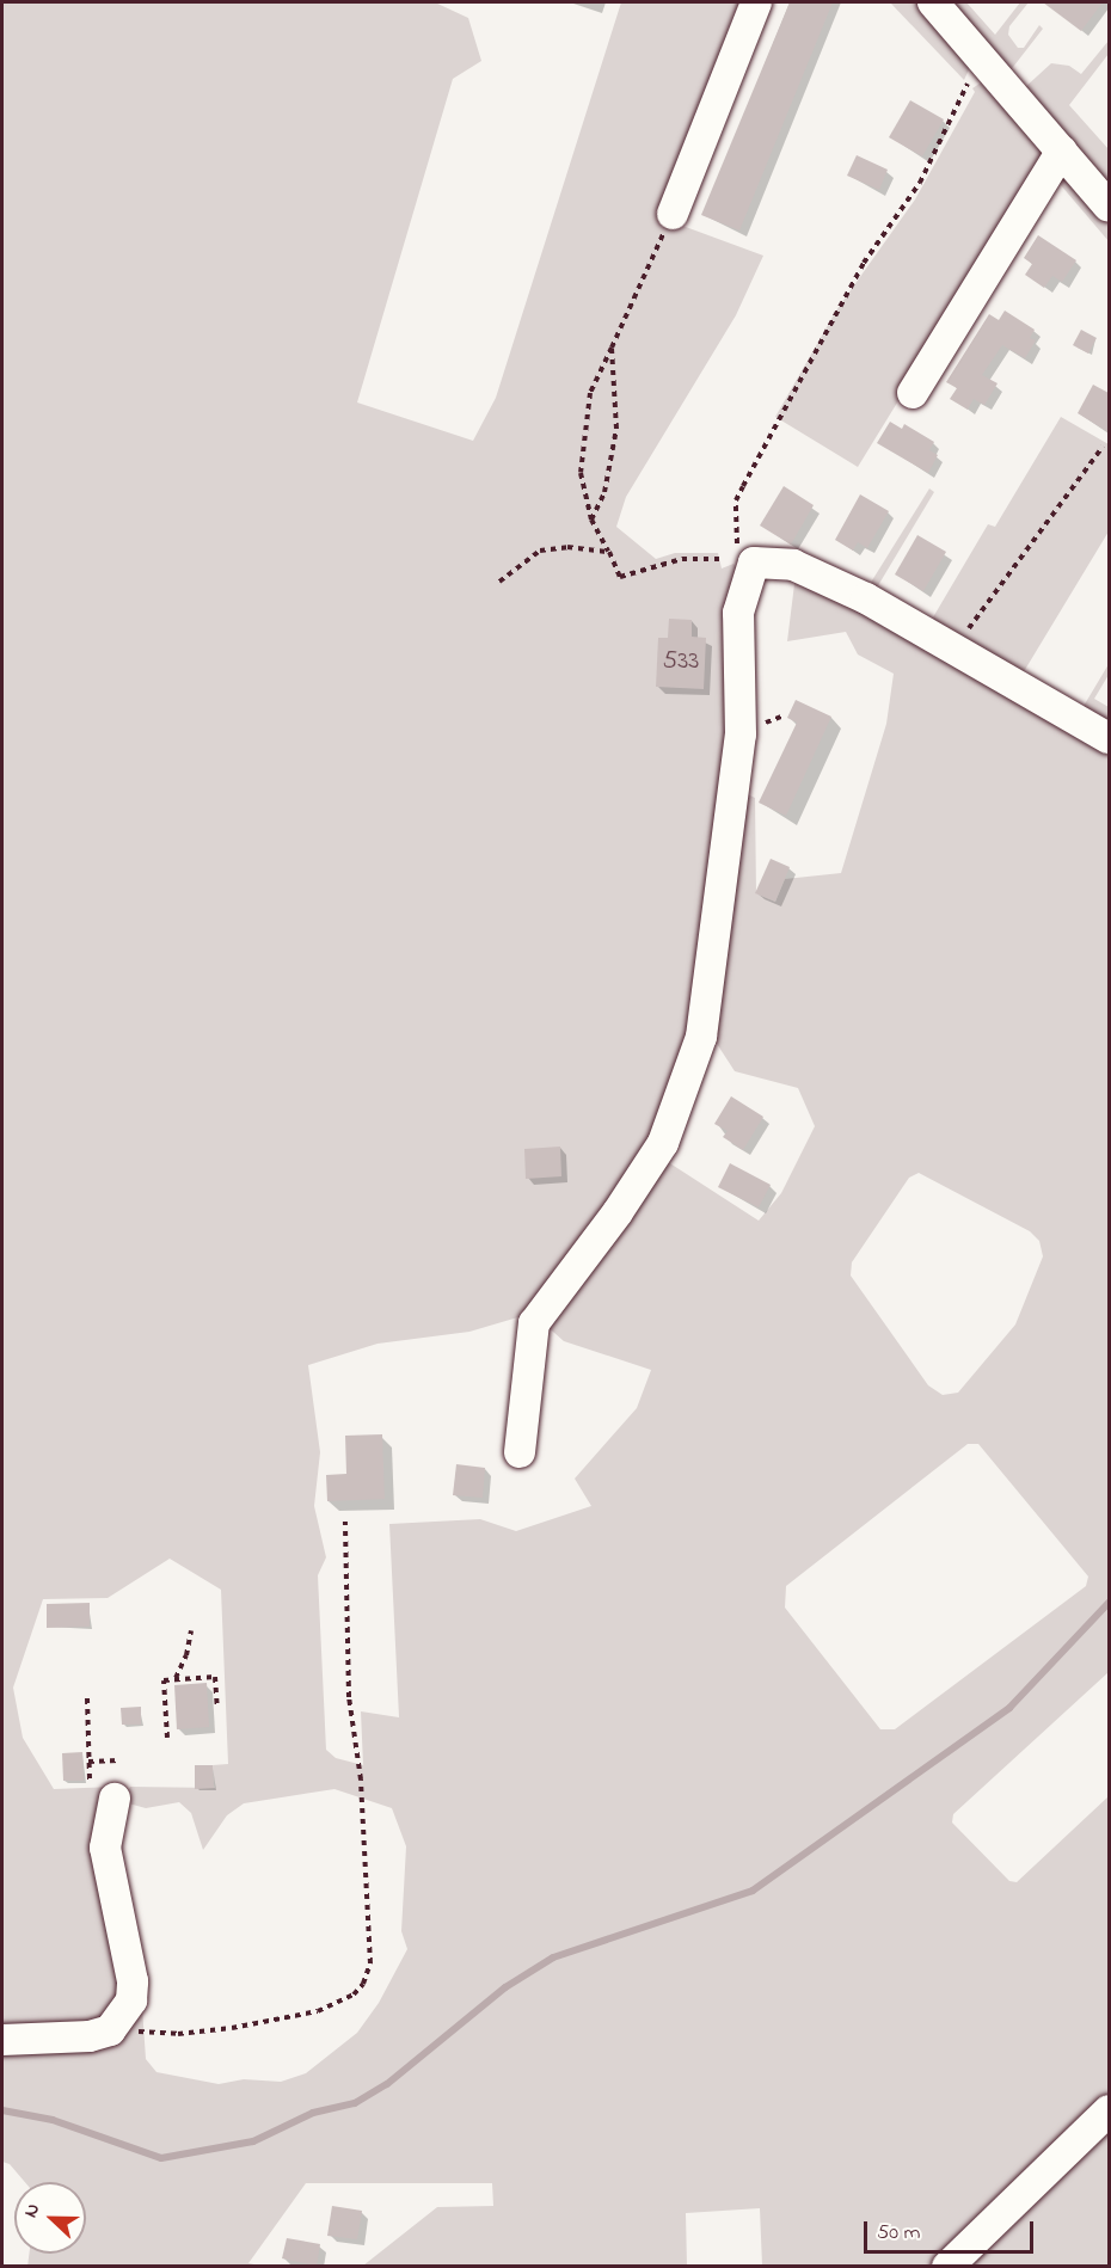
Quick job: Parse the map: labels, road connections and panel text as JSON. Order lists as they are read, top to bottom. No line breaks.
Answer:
{"house_numbers":["533"],"scale_bar":"50 m","north":"left"}
